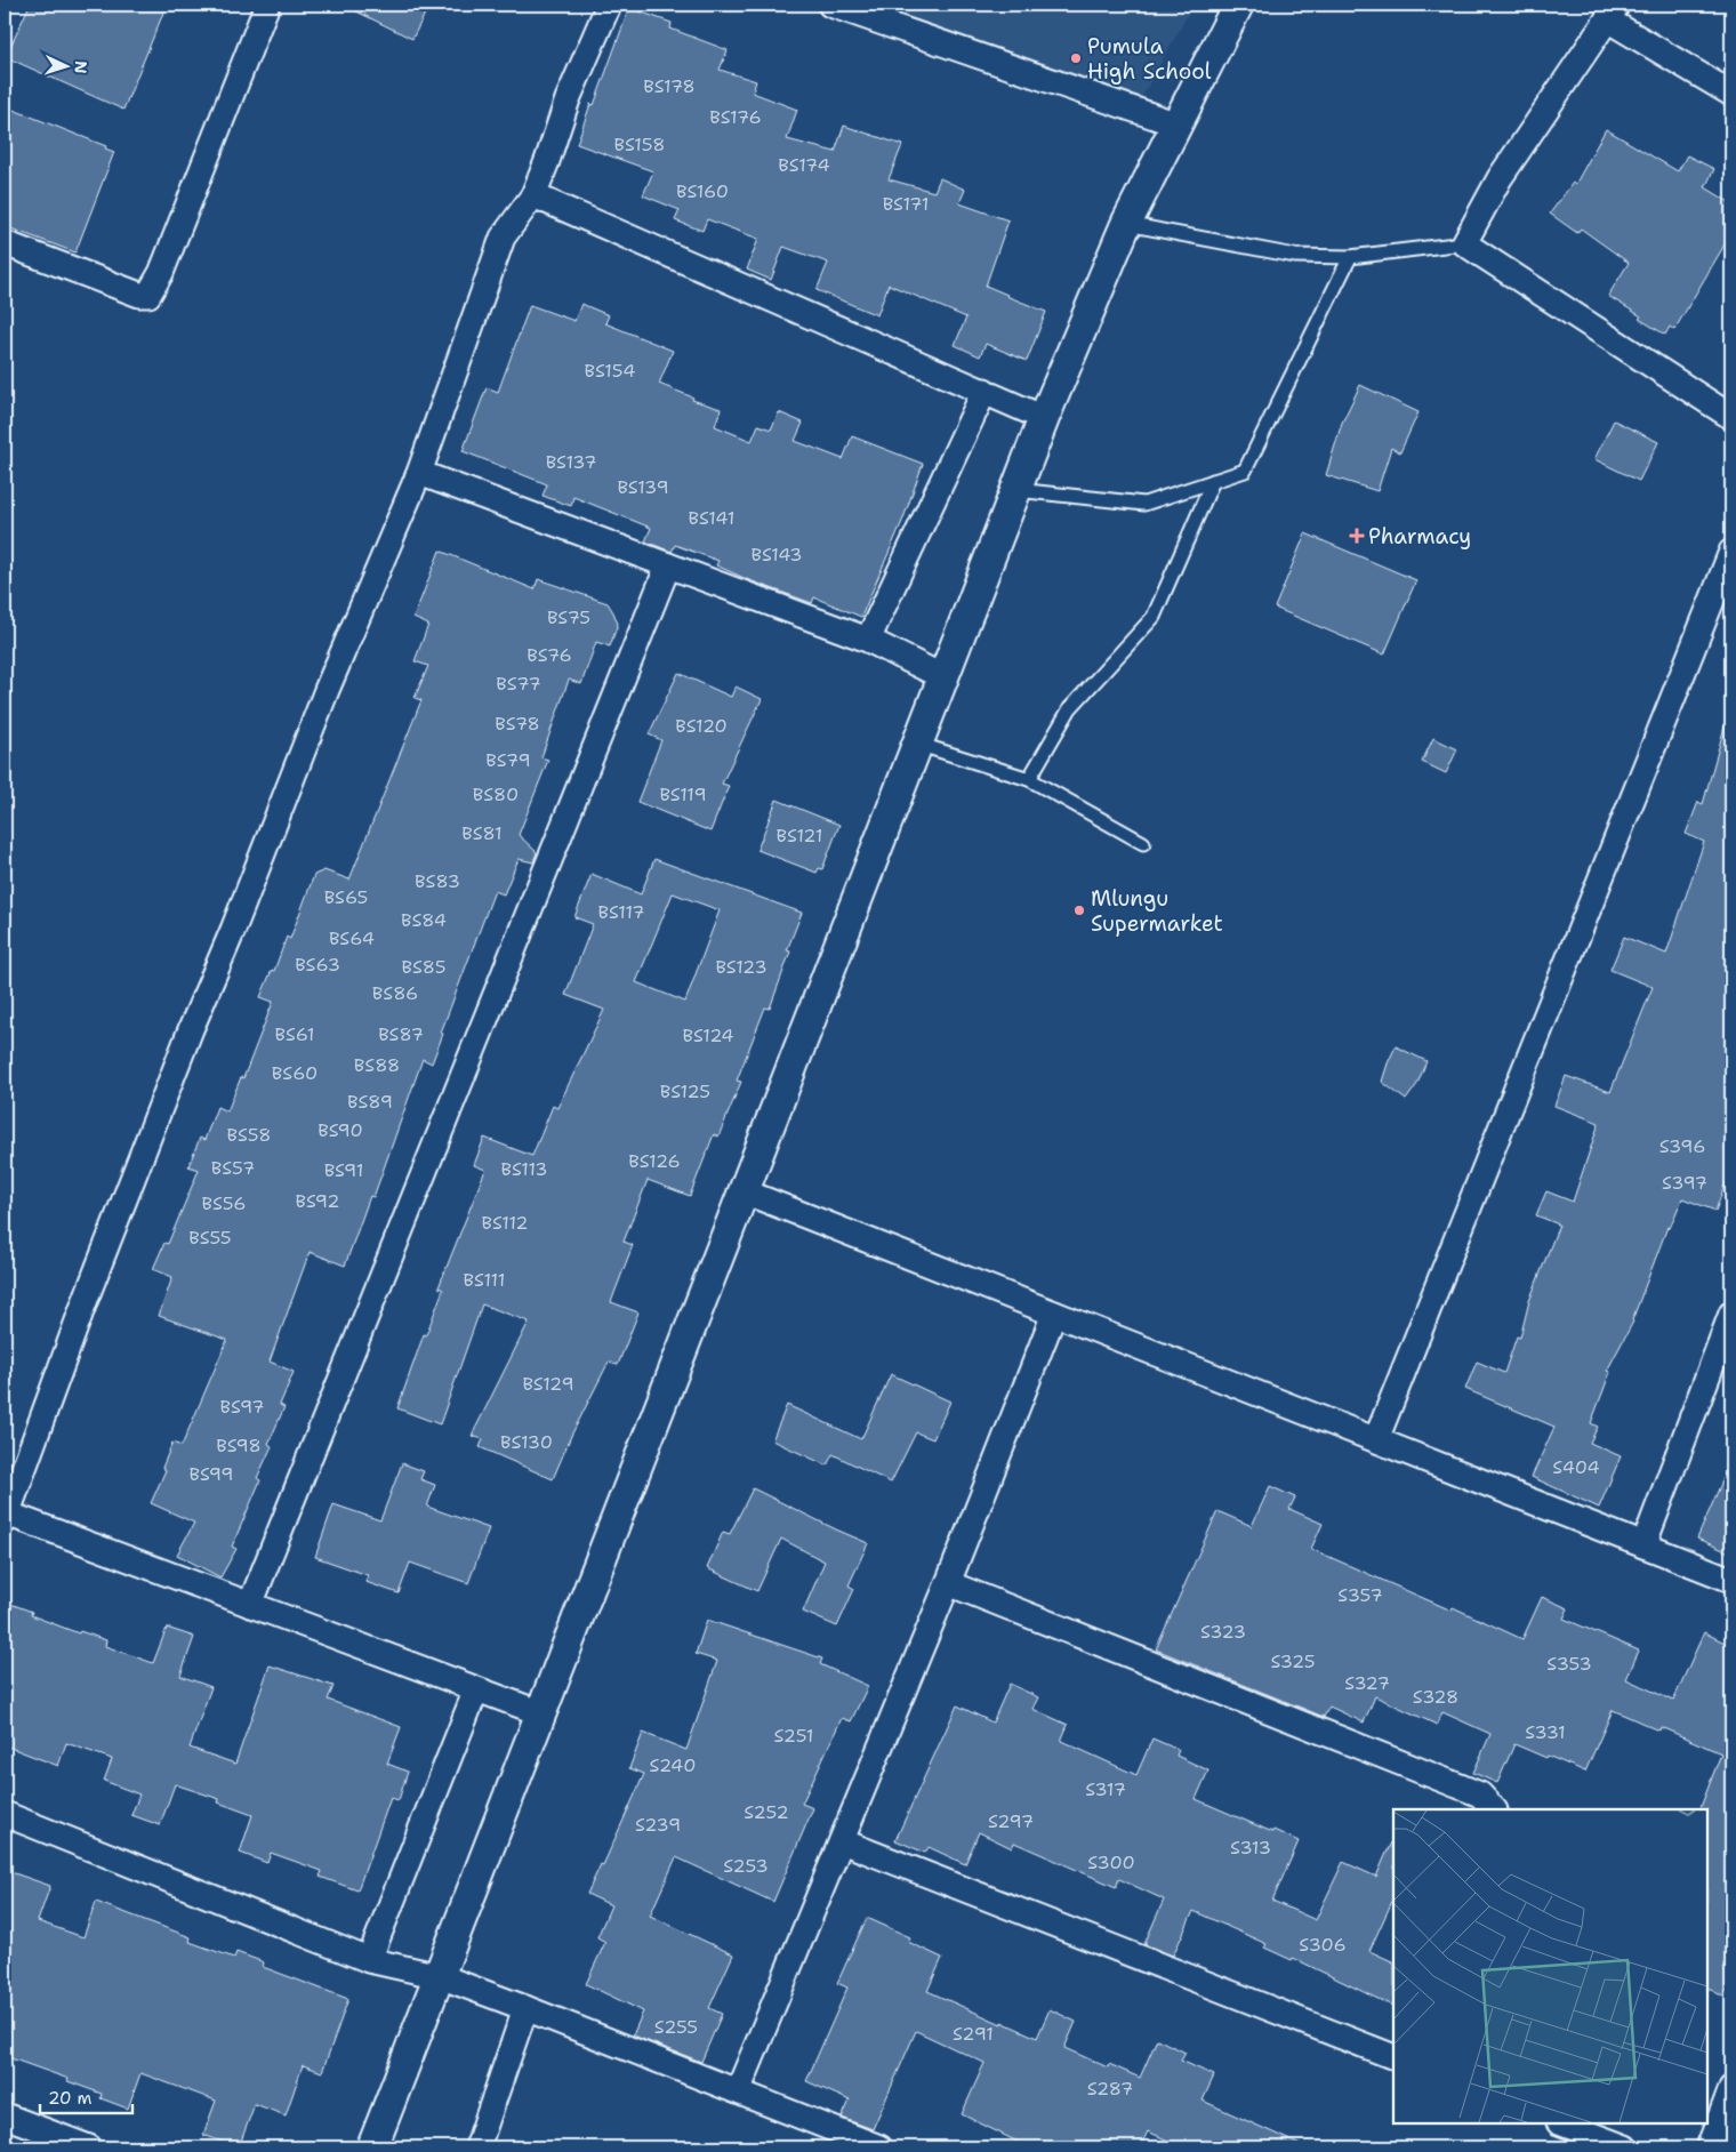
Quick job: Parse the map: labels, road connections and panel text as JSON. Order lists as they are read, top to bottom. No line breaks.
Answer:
{"places":{"other":["Pumula High School","Mlungu Supermarket"],"health":["Pharmacy"]},"house_numbers":["BS178","BS176","BS158","BS174","BS160","BS171","BS154","BS137","BS139","BS141","BS143","BS75","BS76","BS77","BS78","BS120","BS79","BS80","BS119","BS81","BS121","BS83","BS65","BS117","BS84","BS64","BS63","BS85","BS123","BS86","BS61","BS87","BS124","BS88","BS60","BS125","BS89","BS90","BS58","S396","BS126","BS57","BS113","BS91","S397","BS92","BS56","BS112","BS55","BS111","BS129","BS97","BS130","BS98","S404","BS99","S357","S323","S325","S353","S327","S328","S331","S251","S240","S317","S252","S297","S239","S313","S300","S253","S306","S255","S291","S287"],"scale_bar":"20 m","north":"right"}
